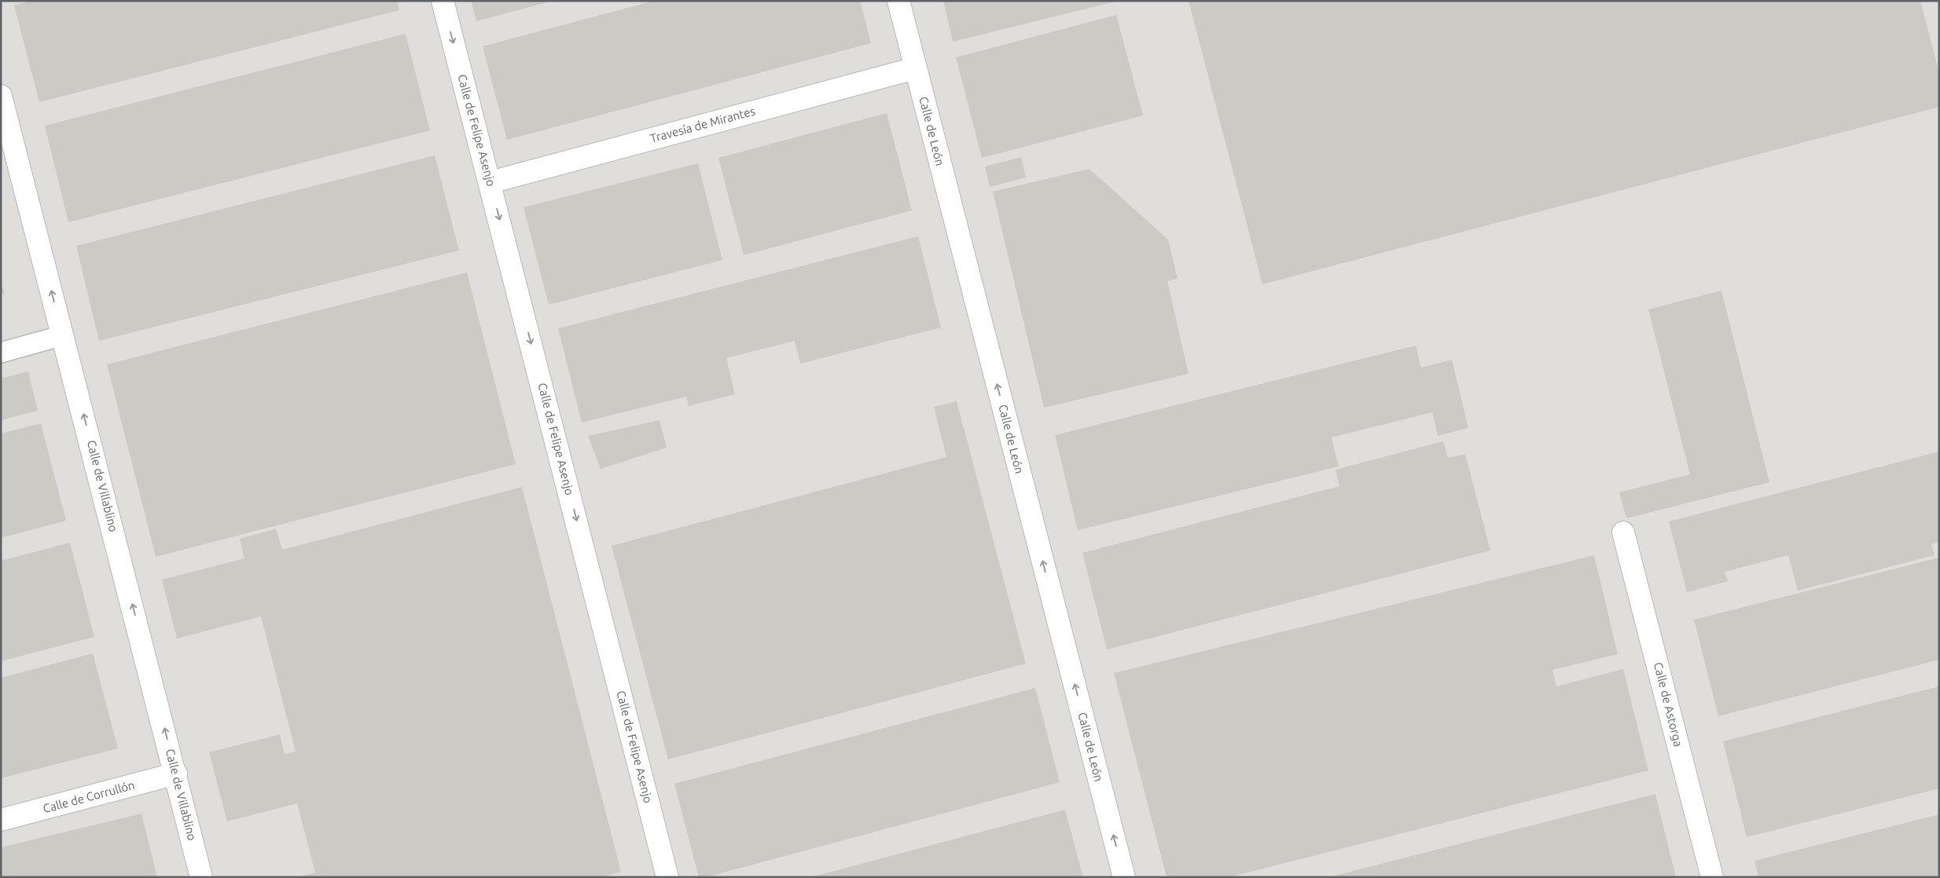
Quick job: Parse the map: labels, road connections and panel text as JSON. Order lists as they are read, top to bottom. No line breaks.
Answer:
{"streets":{"street":["Travesía de Mirantes","Calle de Felipe Asenjo","Calle de León","Calle de Villablino","Calle de Astorga","Calle de Corrullón"]},"crossings":[["Travesía de Mirantes","Calle de Felipe Asenjo"],["Travesía de Mirantes","Calle de León"],["Calle de Villablino","Calle de Corrullón"]],"one_way":["Calle de Felipe Asenjo","Calle de León","Calle de Villablino"]}
